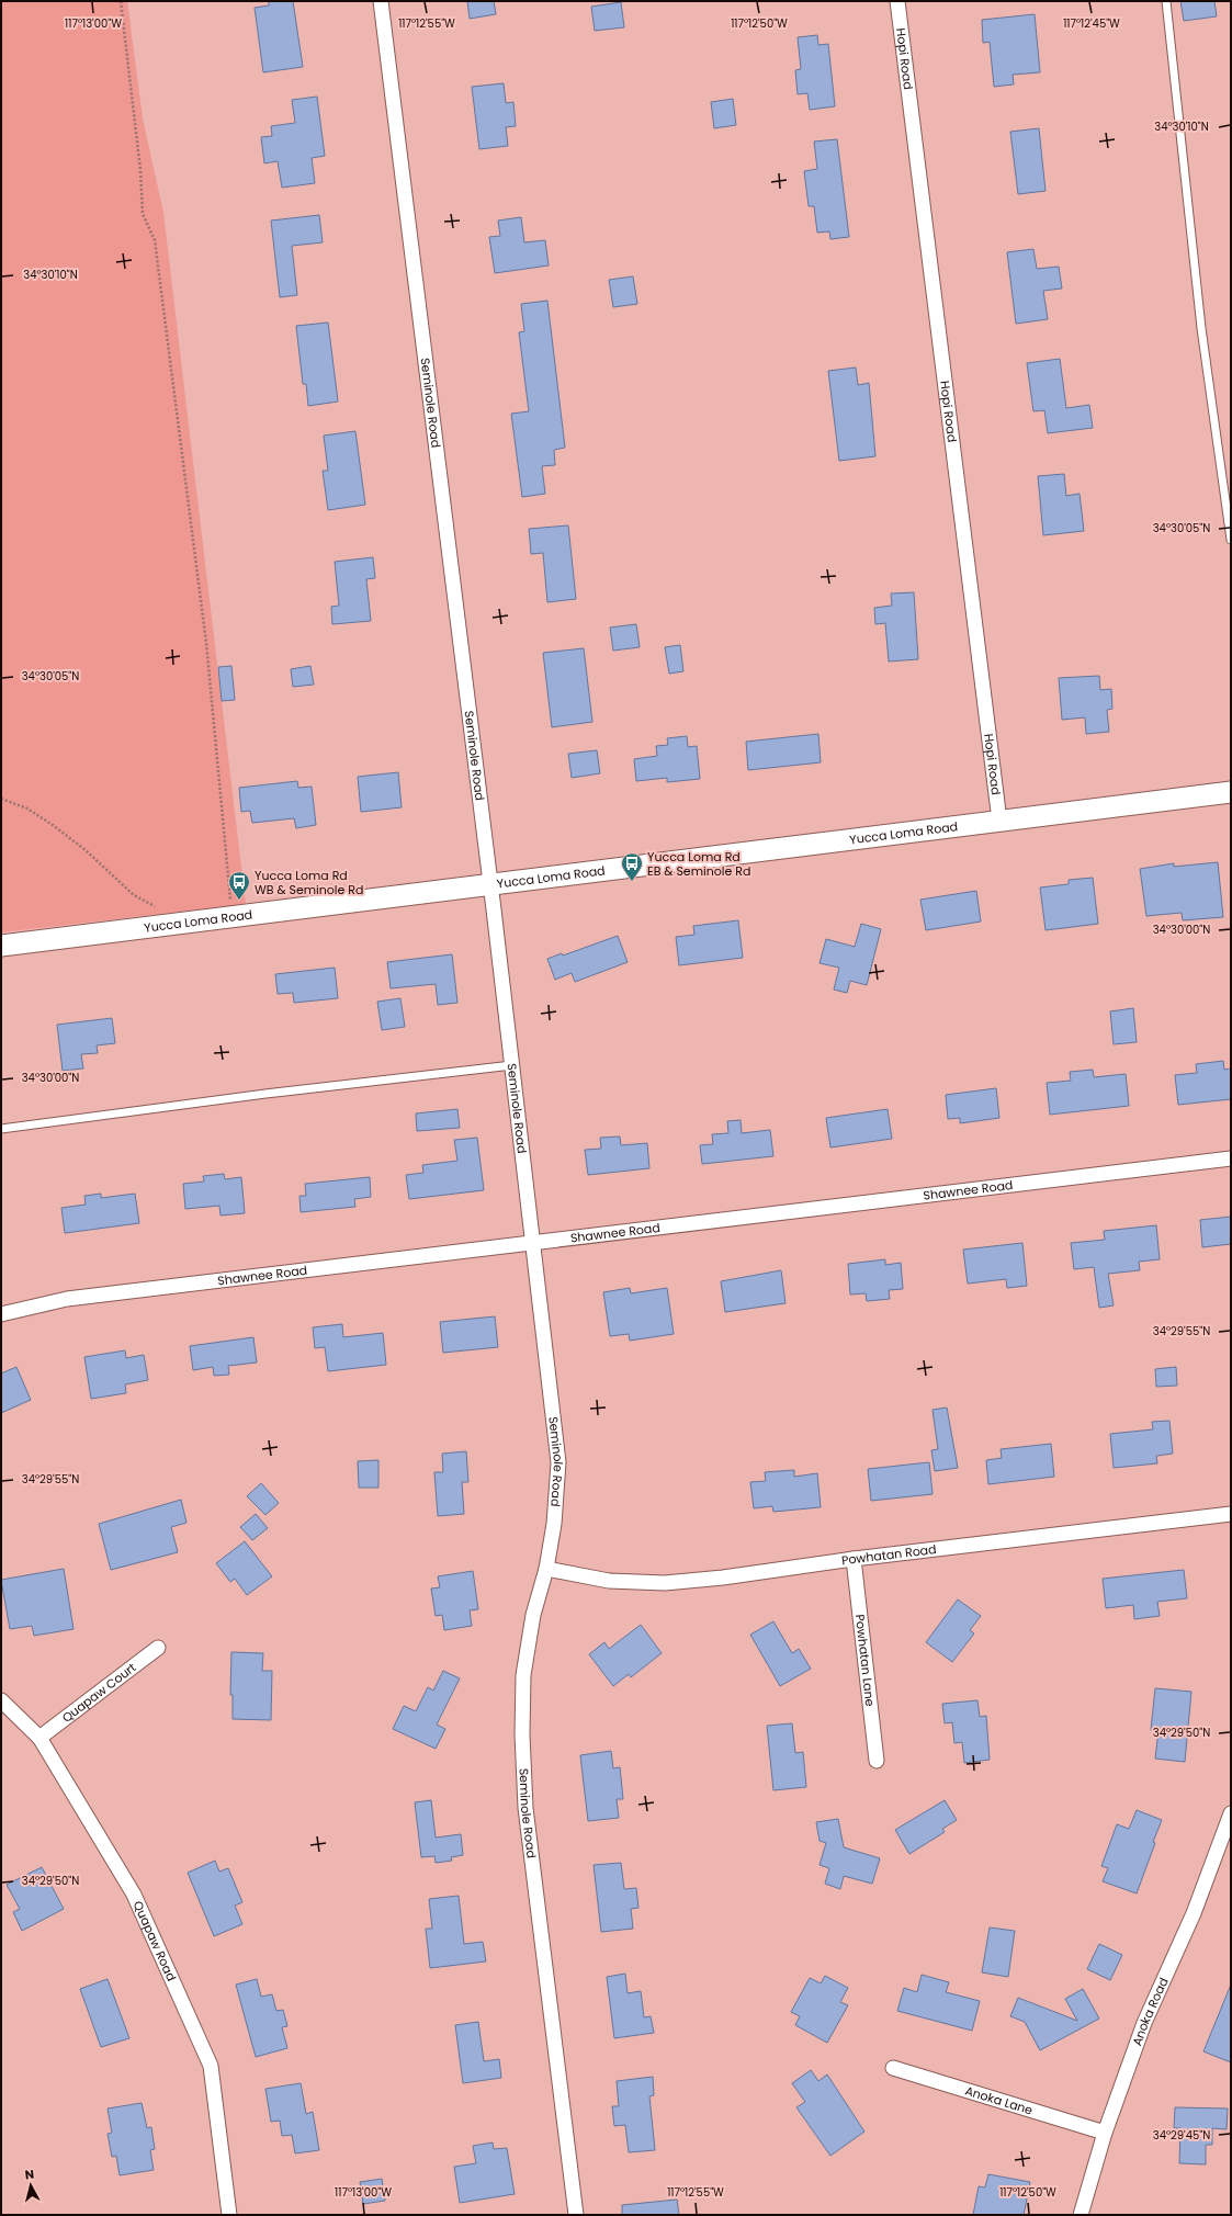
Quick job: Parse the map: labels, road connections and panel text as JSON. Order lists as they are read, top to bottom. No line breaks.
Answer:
{"streets":{"main road":["Yucca Loma Road"],"street":["Hopi Road","Seminole Road","Shawnee Road","Powhatan Road","Powhatan Lane","Quapaw Court","Quapaw Road","Anoka Road","Anoka Lane"]},"crossings":[["Hopi Road","Yucca Loma Road"],["Seminole Road","Yucca Loma Road"],["Seminole Road","Shawnee Road"],["Seminole Road","Powhatan Road"],["Powhatan Road","Powhatan Lane"],["Quapaw Court","Quapaw Road"],["Anoka Road","Anoka Lane"]],"places":{"bus stop":["Yucca Loma Rd EB & Seminole Rd","Yucca Loma Rd WB & Seminole Rd"]},"north":"top","coordinates":["117°13'00\"W","117°12'55\"W","117°12'50\"W","117°12'45\"W","34°30'10\"N","34°30'05\"N","34°30'00\"N","34°29'55\"N","34°29'50\"N","34°29'45\"N"]}
